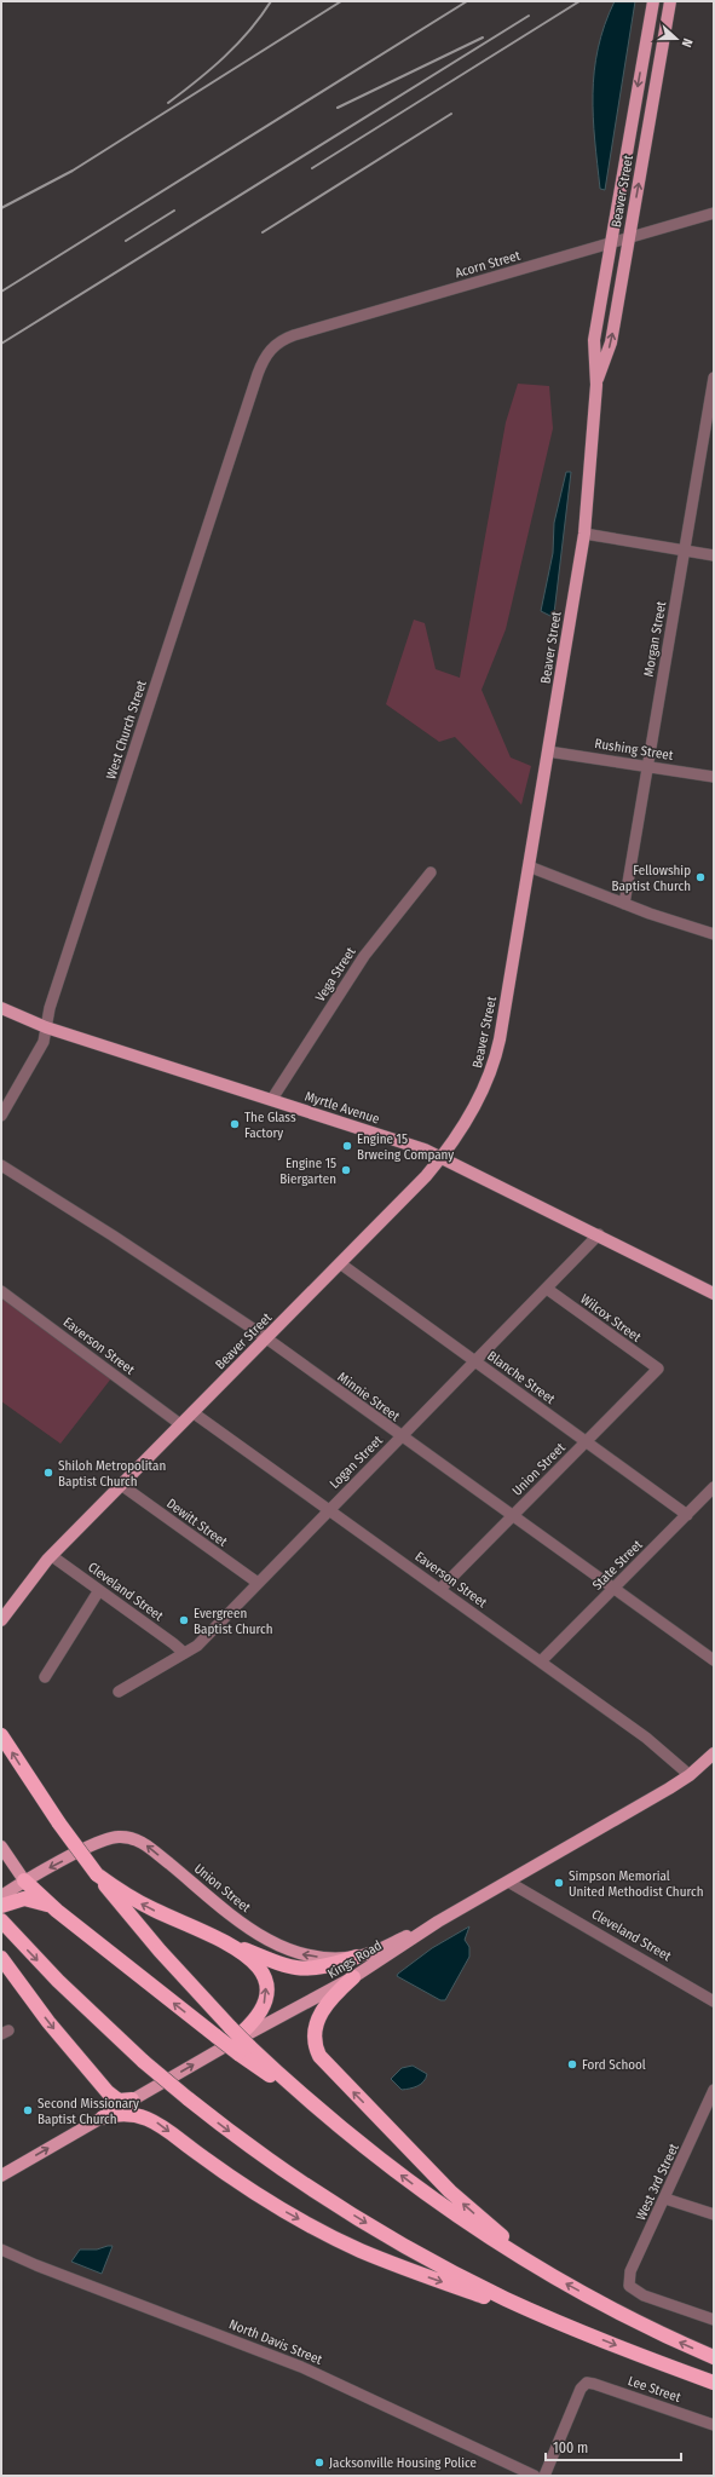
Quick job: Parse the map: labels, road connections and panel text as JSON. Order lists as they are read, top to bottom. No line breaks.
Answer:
{"streets":{"main road":["Beaver Street","Myrtle Avenue","Union Street","Kings Road"],"street":["Acorn Street","Morgan Street","West Church Street","Rushing Street","Vega Street","Wilcox Street","Eaverson Street","Blanche Street","Minnie Street","Logan Street","Dewitt Street","State Street","Cleveland Street","West 3rd Street","North Davis Street","Lee Street"]},"crossings":[["Beaver Street","Acorn Street"],["Beaver Street","Rushing Street"],["Beaver Street","Myrtle Avenue"],["Beaver Street","Eaverson Street"],["Beaver Street","Blanche Street"],["Beaver Street","Minnie Street"],["Beaver Street","Dewitt Street"],["Beaver Street","Cleveland Street"],["Acorn Street","West Church Street"],["Morgan Street","Rushing Street"],["West Church Street","Myrtle Avenue"],["Vega Street","Myrtle Avenue"],["Myrtle Avenue","Logan Street"],["Wilcox Street","Logan Street"],["Wilcox Street","Union Street"],["Eaverson Street","Logan Street"],["Eaverson Street","Union Street"],["Eaverson Street","State Street"],["Eaverson Street","Kings Road"],["Blanche Street","Logan Street"],["Blanche Street","Union Street"],["Blanche Street","State Street"],["Minnie Street","Logan Street"],["Minnie Street","Union Street"],["Minnie Street","State Street"],["Logan Street","Dewitt Street"],["Logan Street","Cleveland Street"],["Union Street","Kings Road"],["Cleveland Street","Kings Road"]],"one_way":["Union Street"],"places":["Fellowship Baptist Church","The Glass Factory","Engine 15 Brweing Company","Engine 15 Biergarten","Shiloh Metropolitan Baptist Church","Evergreen Baptist Church","Simpson Memorial United Methodist Church","Ford School","Second Missionary Baptist Church","Jacksonville Housing Police"],"scale_bar":"100 m","north":"right"}
